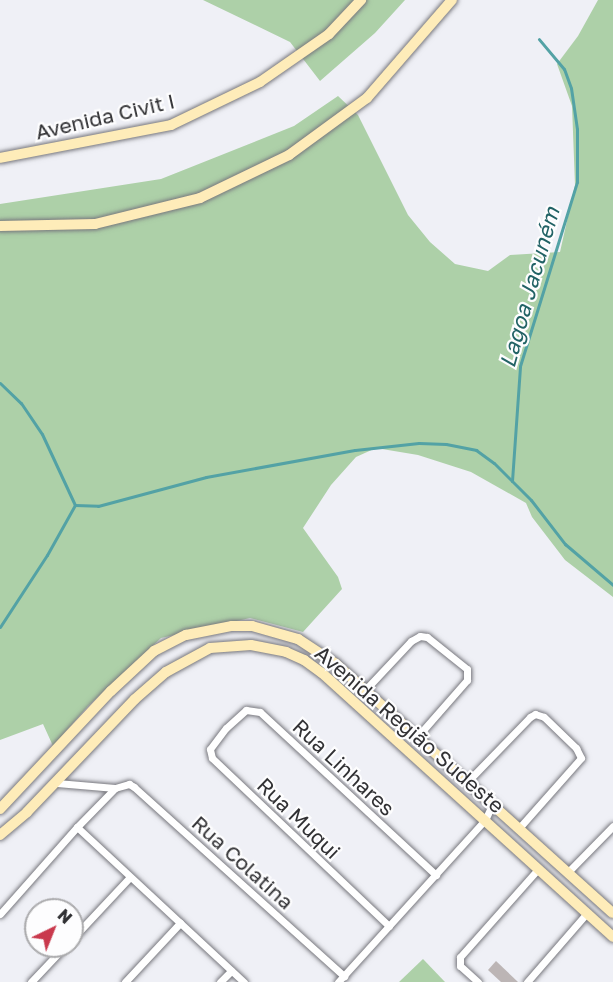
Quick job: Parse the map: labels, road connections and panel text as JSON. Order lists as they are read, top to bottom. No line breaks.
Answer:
{"streets":{"street":["Avenida Civit I","Avenida Região Sudeste","Rua Linhares","Rua Muqui","Rua Colatina"]},"crossings":[["Avenida Região Sudeste","Rua Colatina"],["Rua Linhares","Rua Muqui"]],"water":["Lagoa Jacuném"],"north":"top right"}
